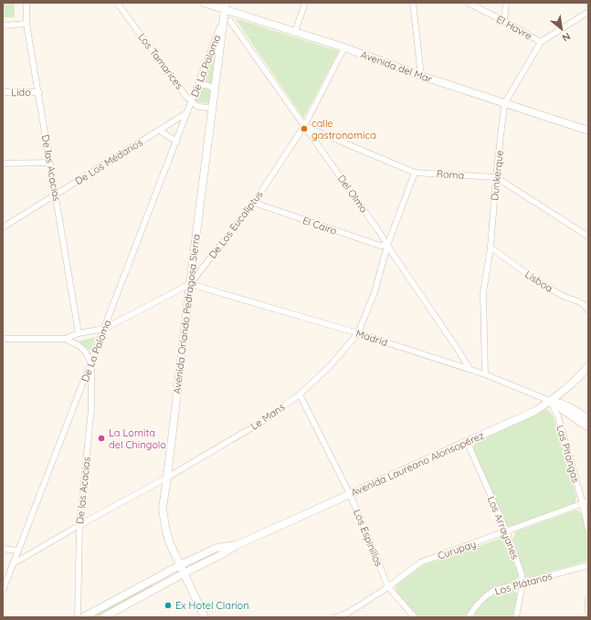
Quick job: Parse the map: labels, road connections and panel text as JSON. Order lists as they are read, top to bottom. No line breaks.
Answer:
{"streets":{"street":["El Havre","Los Tamarices","De La Paloma","Avenida del Mar","Lido","De Los Médanos","De las Acacias","Roma","Dunkerque","Del Olmo","De Los Eucaliptus","El Cairo","Lisboa","Avenida Orlando Pedragosa Sierra","Madrid","Le Mans","Las Pitangas","Avenida Laureano Alonsopérez","Los Arrayanes","Los Espinillos","Curupay","Los Plátanos"]},"crossings":[["El Havre","Dunkerque"],["Los Tamarices","De La Paloma"],["Los Tamarices","Avenida Orlando Pedragosa Sierra"],["De La Paloma","De Los Médanos"],["De La Paloma","De las Acacias"],["De La Paloma","Del Olmo"],["De La Paloma","De Los Eucaliptus"],["De La Paloma","Avenida Orlando Pedragosa Sierra"],["De La Paloma","Le Mans"],["Avenida del Mar","Dunkerque"],["Avenida del Mar","De Los Eucaliptus"],["Avenida del Mar","Avenida Orlando Pedragosa Sierra"],["Lido","De las Acacias"],["De Los Médanos","De las Acacias"],["De las Acacias","De Los Eucaliptus"],["De las Acacias","Le Mans"],["Roma","Dunkerque"],["Roma","Del Olmo"],["Roma","De Los Eucaliptus"],["Roma","Le Mans"],["Dunkerque","Lisboa"],["Dunkerque","Madrid"],["Del Olmo","De Los Eucaliptus"],["Del Olmo","El Cairo"],["Del Olmo","Avenida Orlando Pedragosa Sierra"],["Del Olmo","Madrid"],["Del Olmo","Le Mans"],["De Los Eucaliptus","El Cairo"],["De Los Eucaliptus","Avenida Orlando Pedragosa Sierra"],["De Los Eucaliptus","Madrid"],["El Cairo","Le Mans"],["Avenida Orlando Pedragosa Sierra","Madrid"],["Avenida Orlando Pedragosa Sierra","Le Mans"],["Avenida Orlando Pedragosa Sierra","Avenida Laureano Alonsopérez"],["Madrid","Le Mans"],["Madrid","Las Pitangas"],["Madrid","Avenida Laureano Alonsopérez"],["Le Mans","Los Espinillos"],["Las Pitangas","Avenida Laureano Alonsopérez"],["Las Pitangas","Curupay"],["Avenida Laureano Alonsopérez","Los Arrayanes"],["Avenida Laureano Alonsopérez","Los Espinillos"],["Los Arrayanes","Curupay"],["Los Arrayanes","Los Plátanos"],["Los Espinillos","Curupay"]],"places":["calle gastronomica","La Lomita del Chingolo","Ex Hotel Clarion"],"north":"bottom right"}
